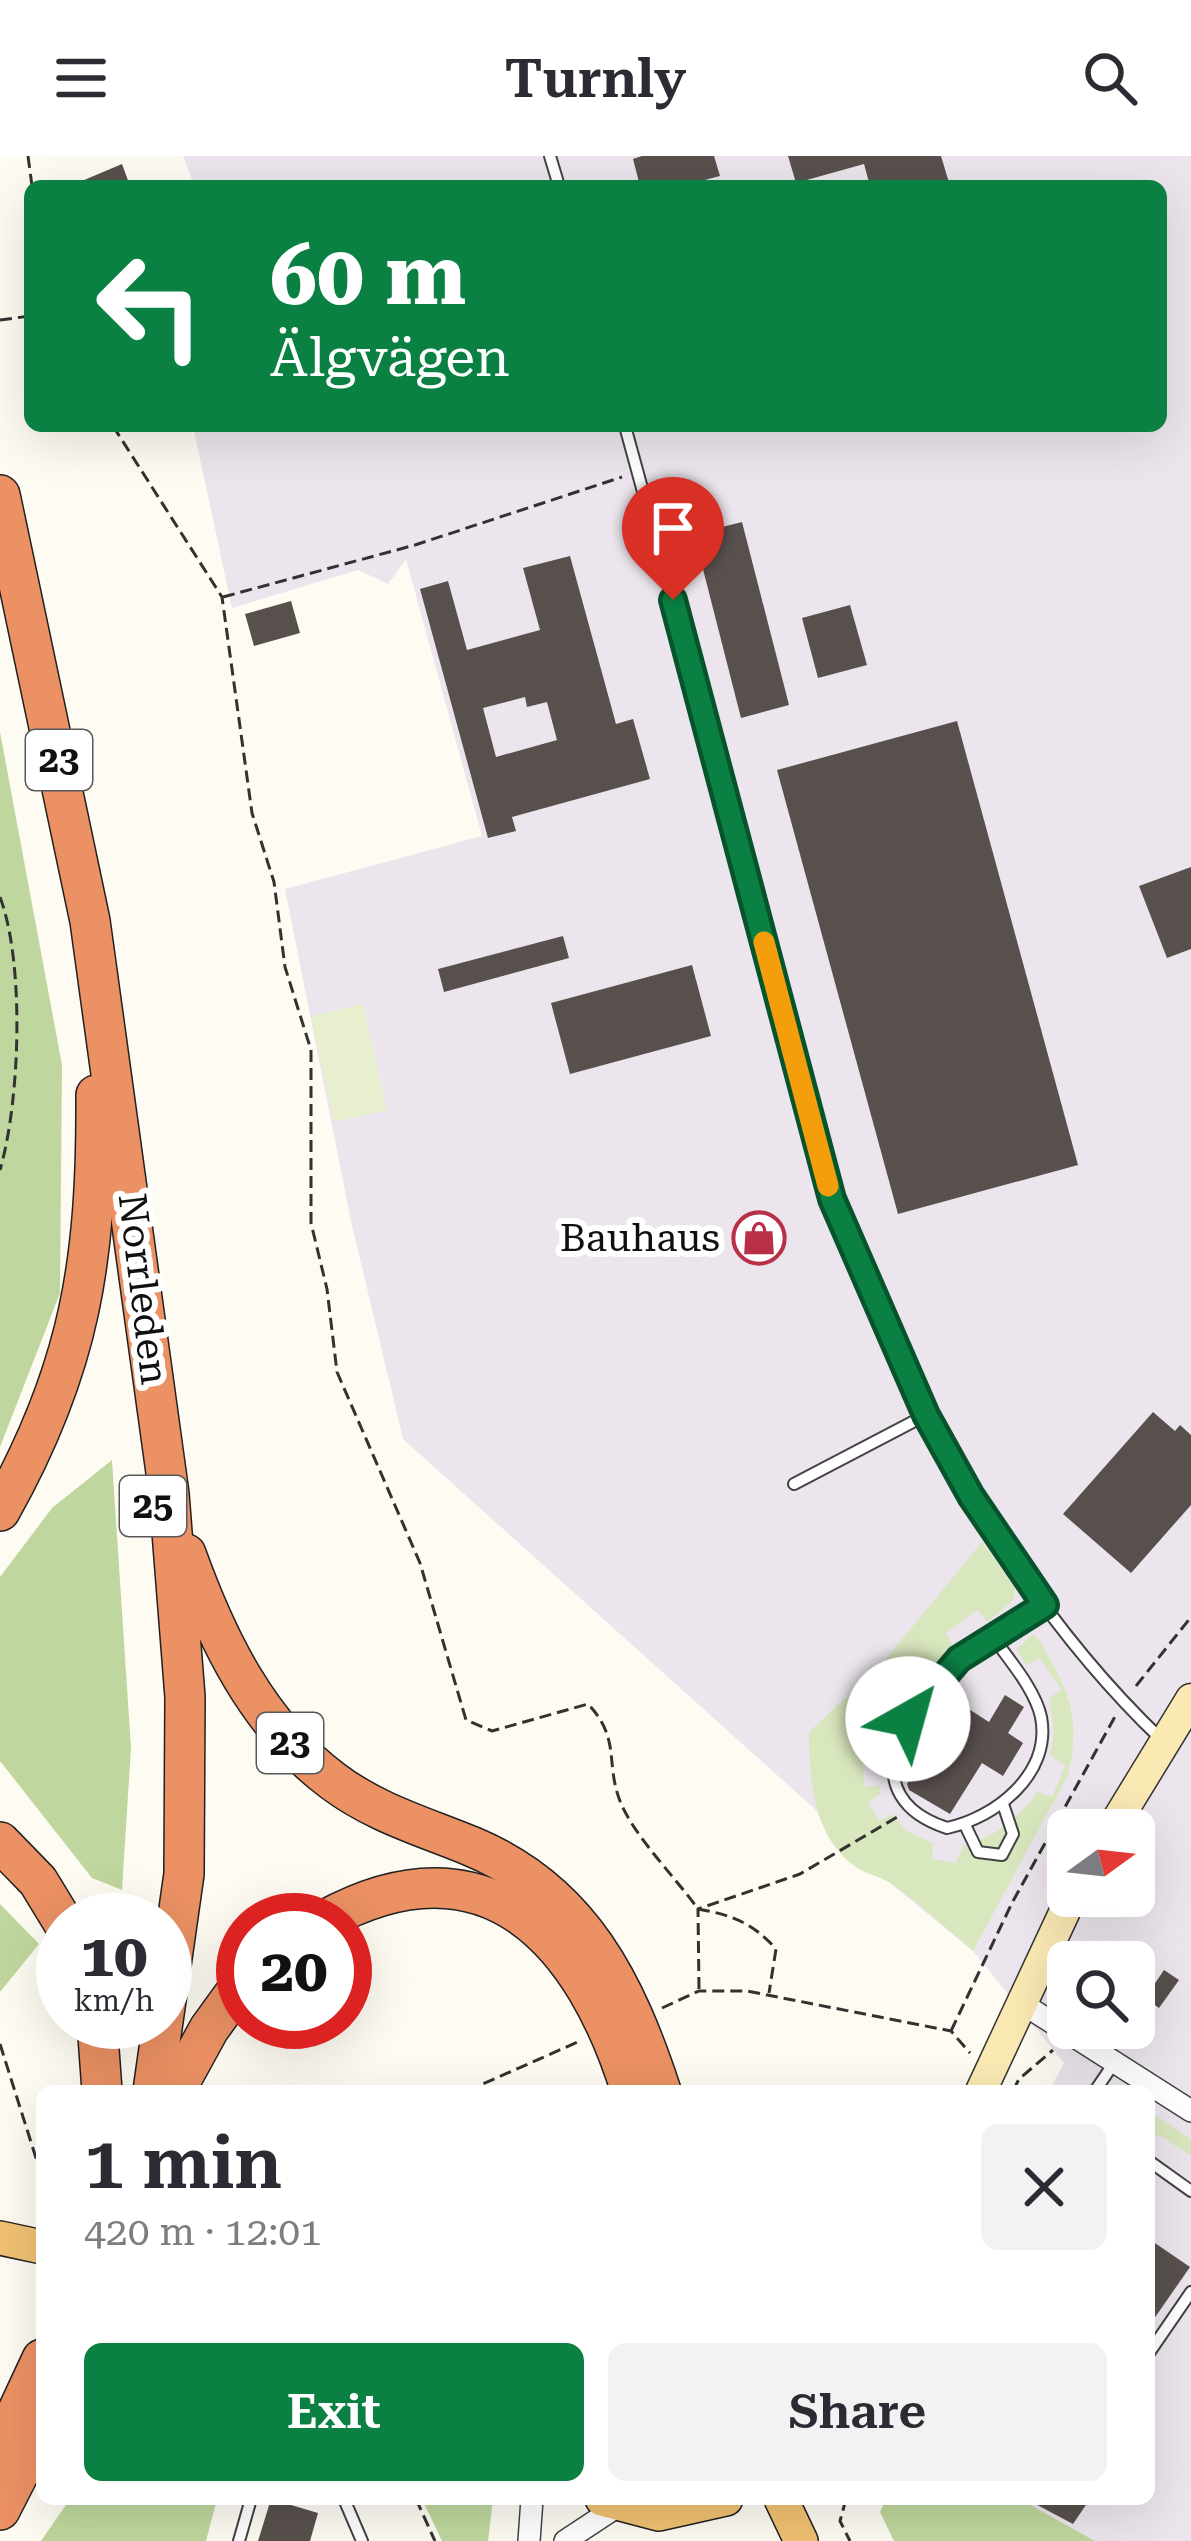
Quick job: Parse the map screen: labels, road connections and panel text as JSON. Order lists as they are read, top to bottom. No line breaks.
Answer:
{"streets":{"highway":["23","Norrleden","25"]},"crossings":[["23","Norrleden"]],"places":{"shop":["Bauhaus"]},"north":"right","page":{"header":"Turnly","turn":["60 m","Älgvägen"],"speed":"10 km/h","limit":"20","heading":["1 min","420 m · 12:01"],"buttons":["Exit","Share"]}}
